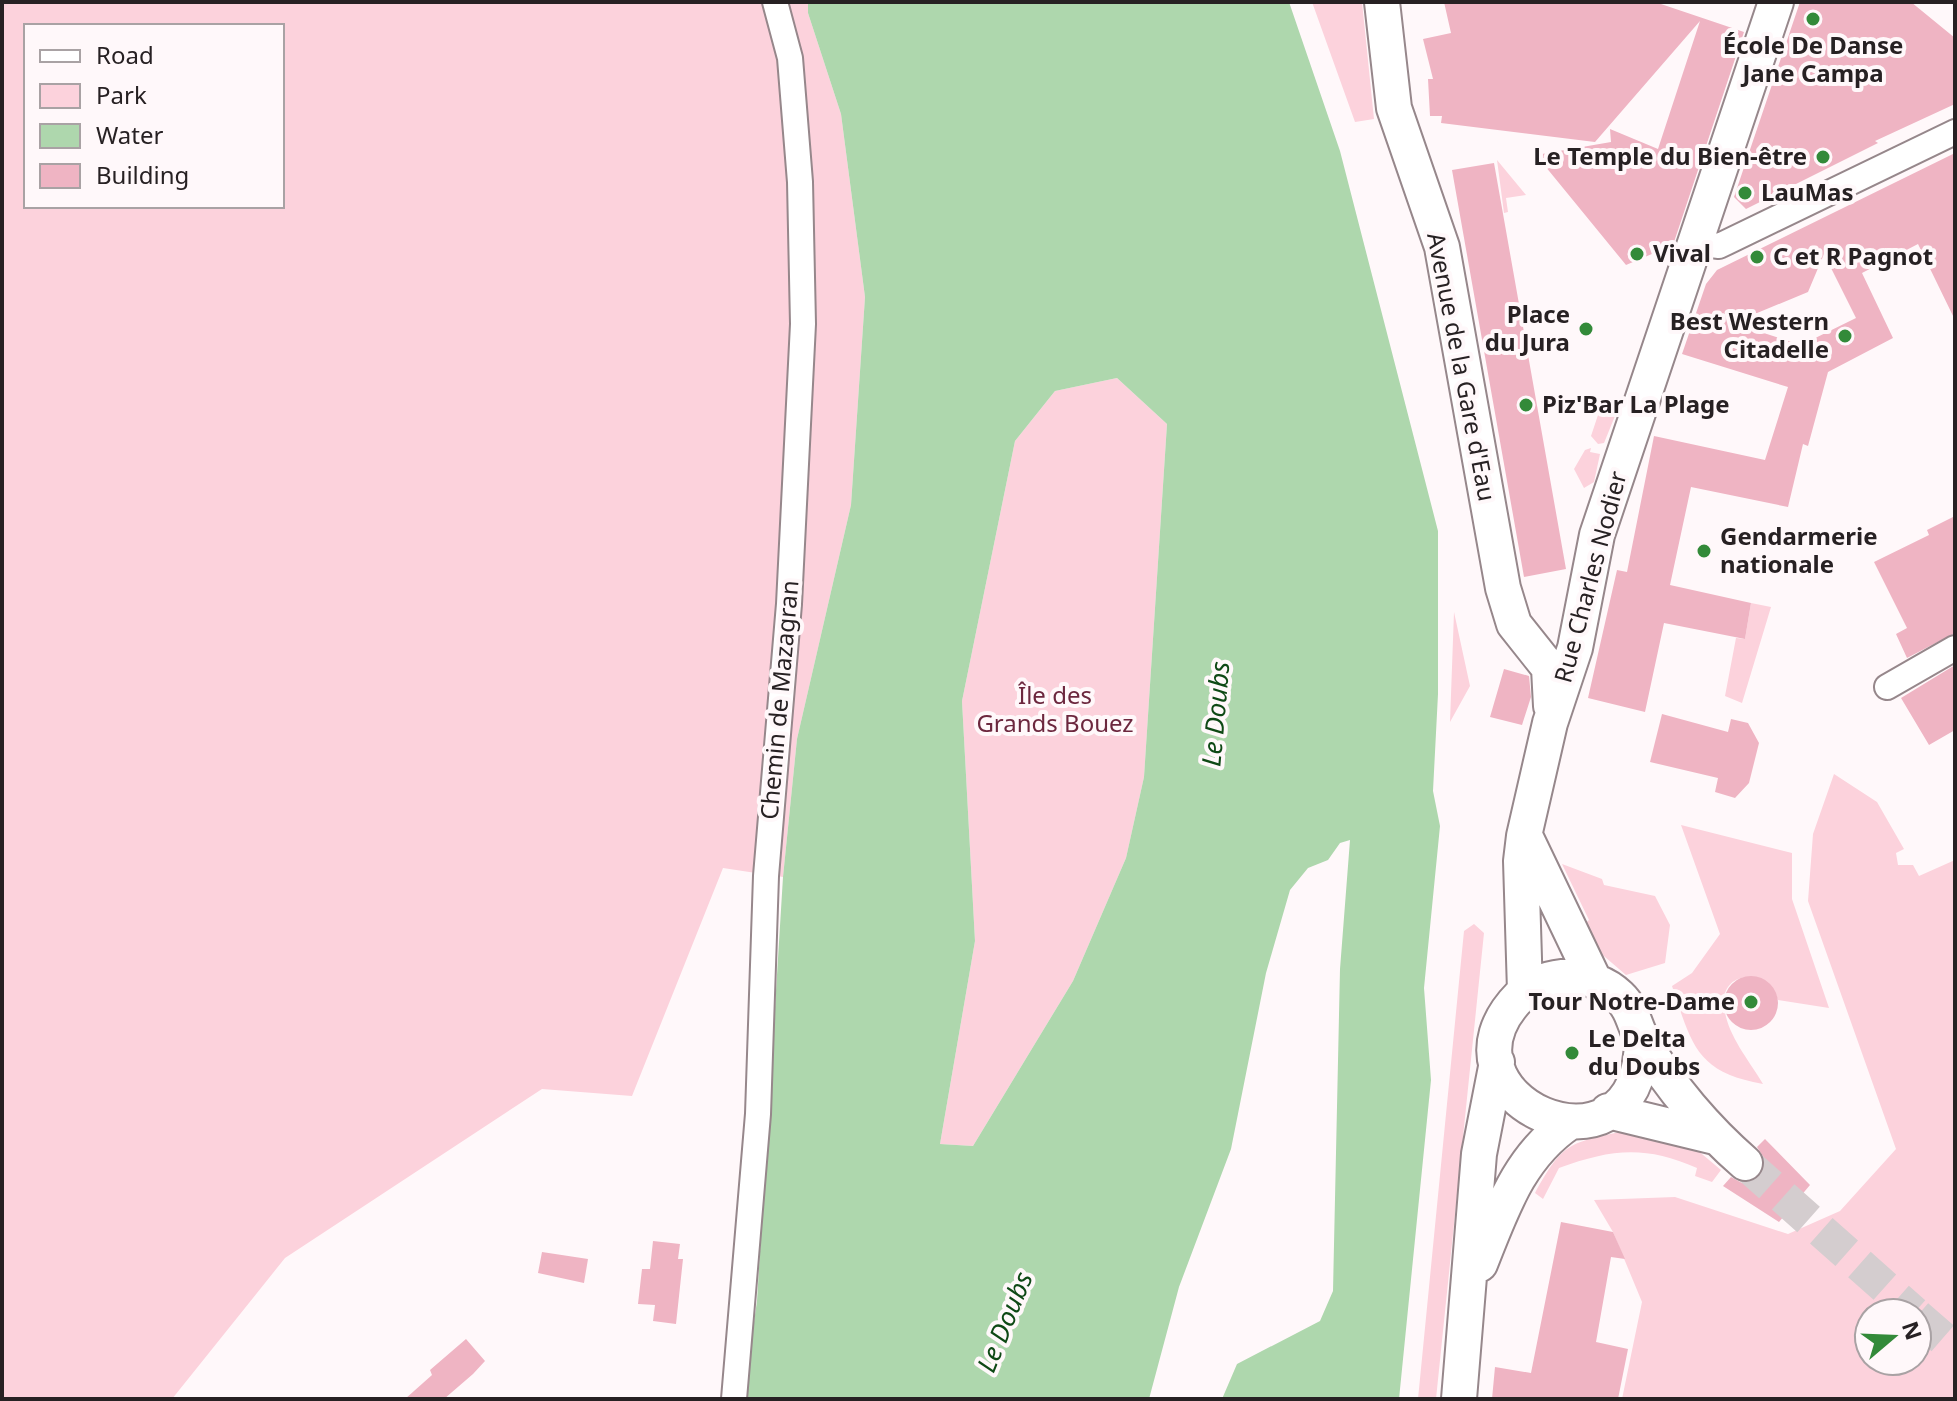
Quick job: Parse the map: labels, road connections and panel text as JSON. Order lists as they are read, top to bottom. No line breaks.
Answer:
{"streets":{"main road":["Avenue de la Gare d'Eau","Rue Charles Nodier"],"street":["Chemin de Mazagran"]},"crossings":[["Avenue de la Gare d'Eau","Rue Charles Nodier"]],"water":["Le Doubs"],"parks":["Île des Grands Bouez"],"places":["École De Danse Jane Campa","Le Temple du Bien-être","LauMas","Vival","C et R Pagnot","Place du Jura","Best Western Citadelle","Piz'Bar La Plage","Gendarmerie nationale","Tour Notre-Dame","Le Delta du Doubs"],"legend":["Road","Park","Water","Building"],"north":"right"}
